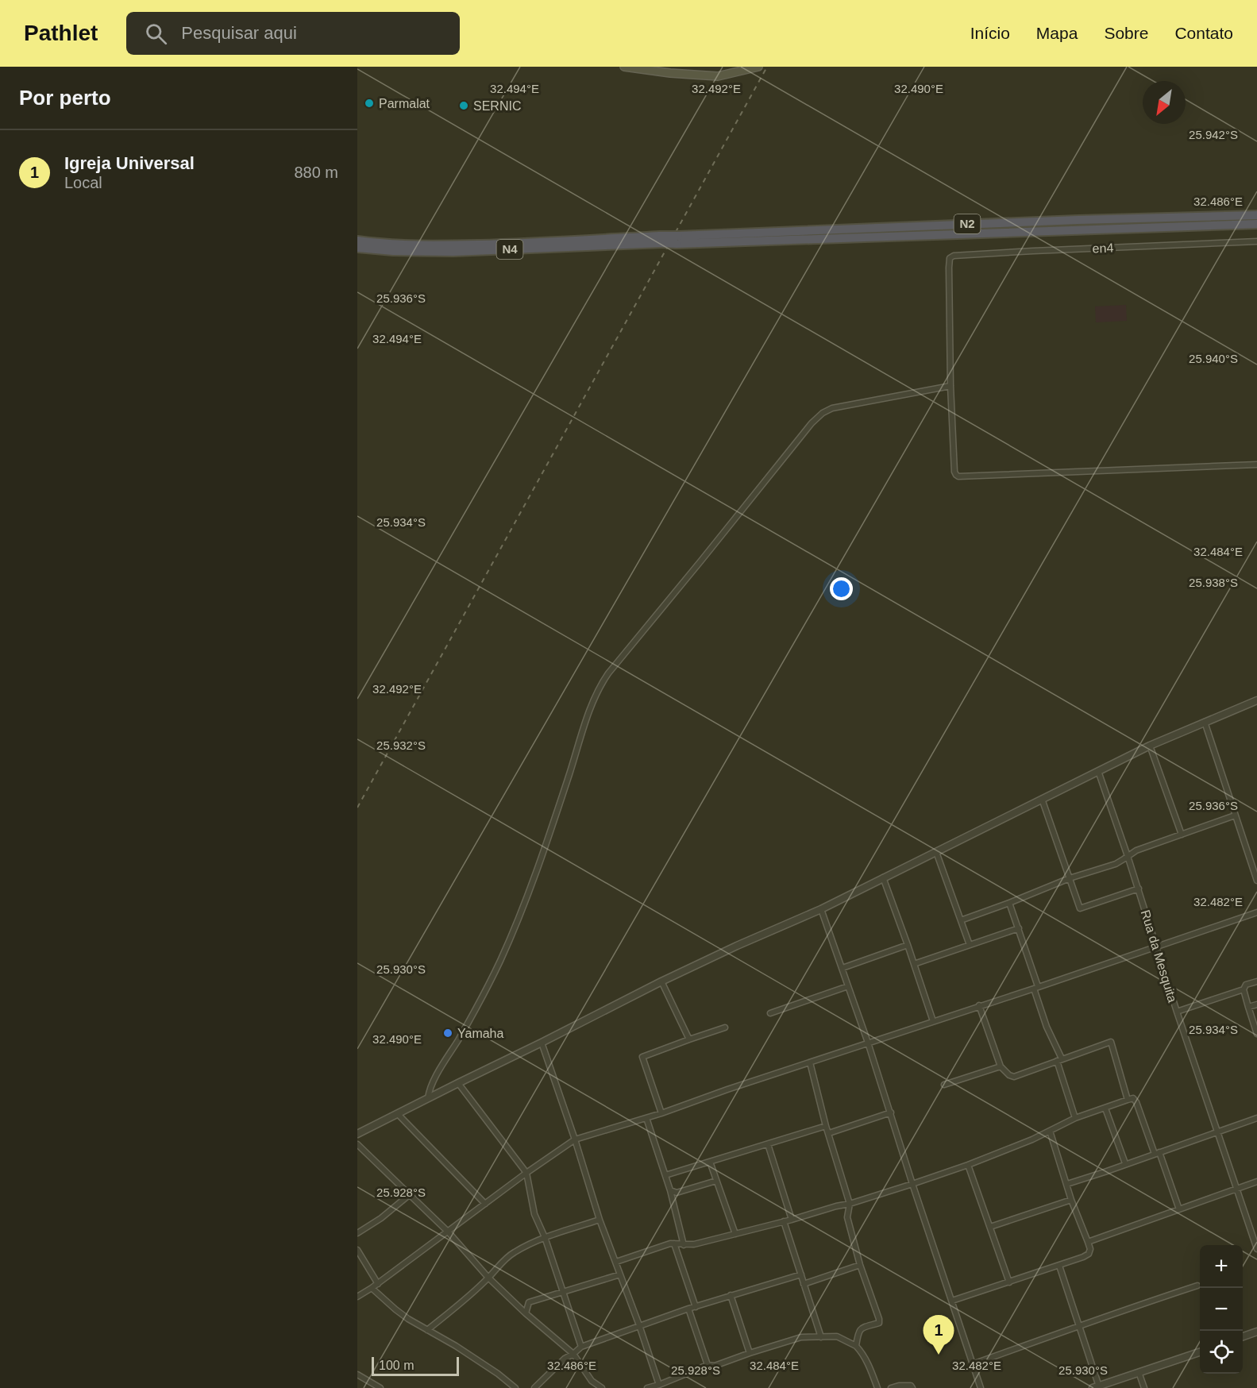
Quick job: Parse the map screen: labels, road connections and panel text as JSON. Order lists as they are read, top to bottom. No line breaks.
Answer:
{"streets":{"highway":["N2","N4"],"street":["en4","Rua da Mesquita"]},"crossings":[["N2","N4"]],"places":["Parmalat","SERNIC","Yamaha"],"scale_bar":"100 m","north":"bottom left","page":{"header":"Pathlet","search":"Pesquisar aqui","nav":["Início","Mapa","Sobre","Contato"],"heading":"Por perto","list":[{"mark":"1","name":"Igreja Universal","note":"Local","value":"880 m"}],"map_buttons":["+","−"],"pins":"1","scale":"100 m"},"coordinates":["32.494°E","32.492°E","32.490°E","25.942°S","32.486°E","25.936°S","25.940°S","25.934°S","32.484°E","25.938°S","25.932°S","32.482°E","25.930°S","25.928°S"]}
